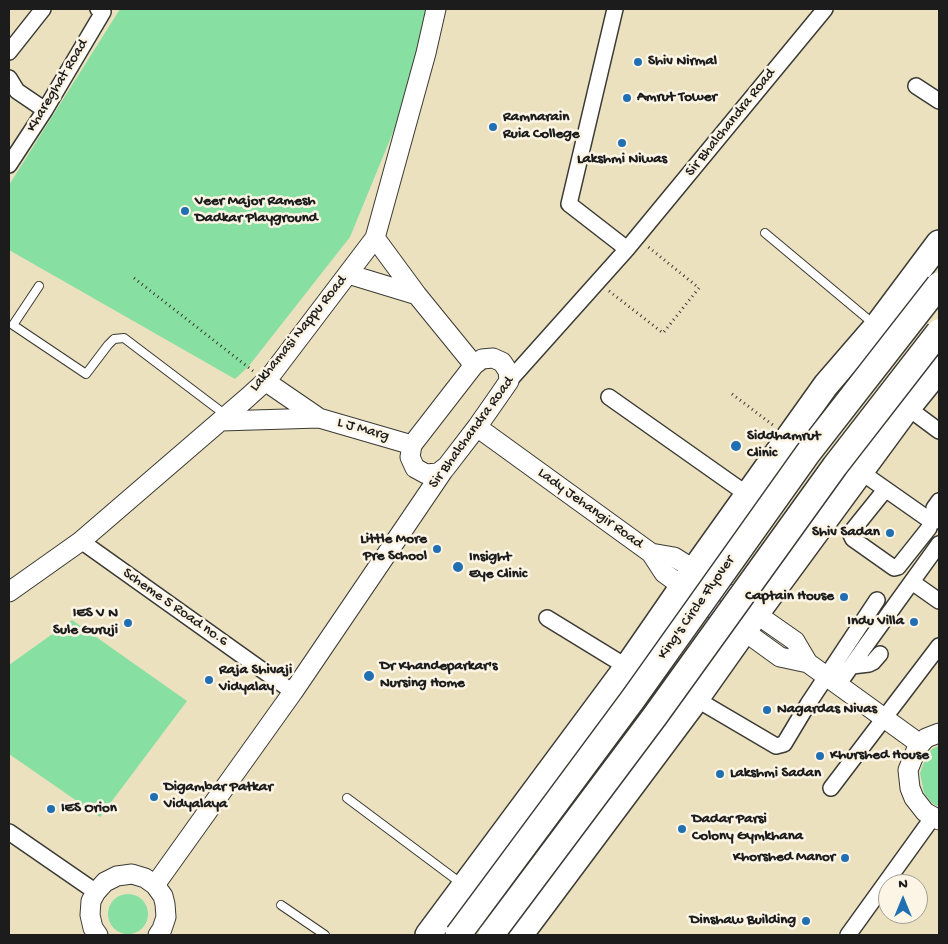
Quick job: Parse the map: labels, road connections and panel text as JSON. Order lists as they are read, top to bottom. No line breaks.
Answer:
{"streets":{"highway":["King's Circle Flyover"],"street":["Khareghat Road","Sir Bhalchandra Road","Lakhamasi Nappu Road","L J Marg","Lady Jehangir Road","Scheme 5 Road no.6"]},"crossings":[["Sir Bhalchandra Road","Lady Jehangir Road"],["Sir Bhalchandra Road","Scheme 5 Road no.6"],["Lakhamasi Nappu Road","L J Marg"],["Lakhamasi Nappu Road","Scheme 5 Road no.6"]],"places":["Shiv Nirmal","Amrut Tower","Ramnarain Ruia College","Lakshmi Niwas","Veer Major Ramesh Dadkar Playground","Siddhamrut Clinic","Shiv Sadan","Little More Pre School","Insight Eye Clinic","Captain House","Indu Villa","IES V N Sule Guruji","Dr Khandeparkar's Nursing Home","Raja Shivaji Vidyalay","Nagardas Nivas","Khurshed House","Lakshmi Sadan","Digambar Patkar Vidyalaya","IES Orion","Dadar Parsi Colony Gymkhana","Khorshed Manor","Dinshaw Building"],"north":"top"}
